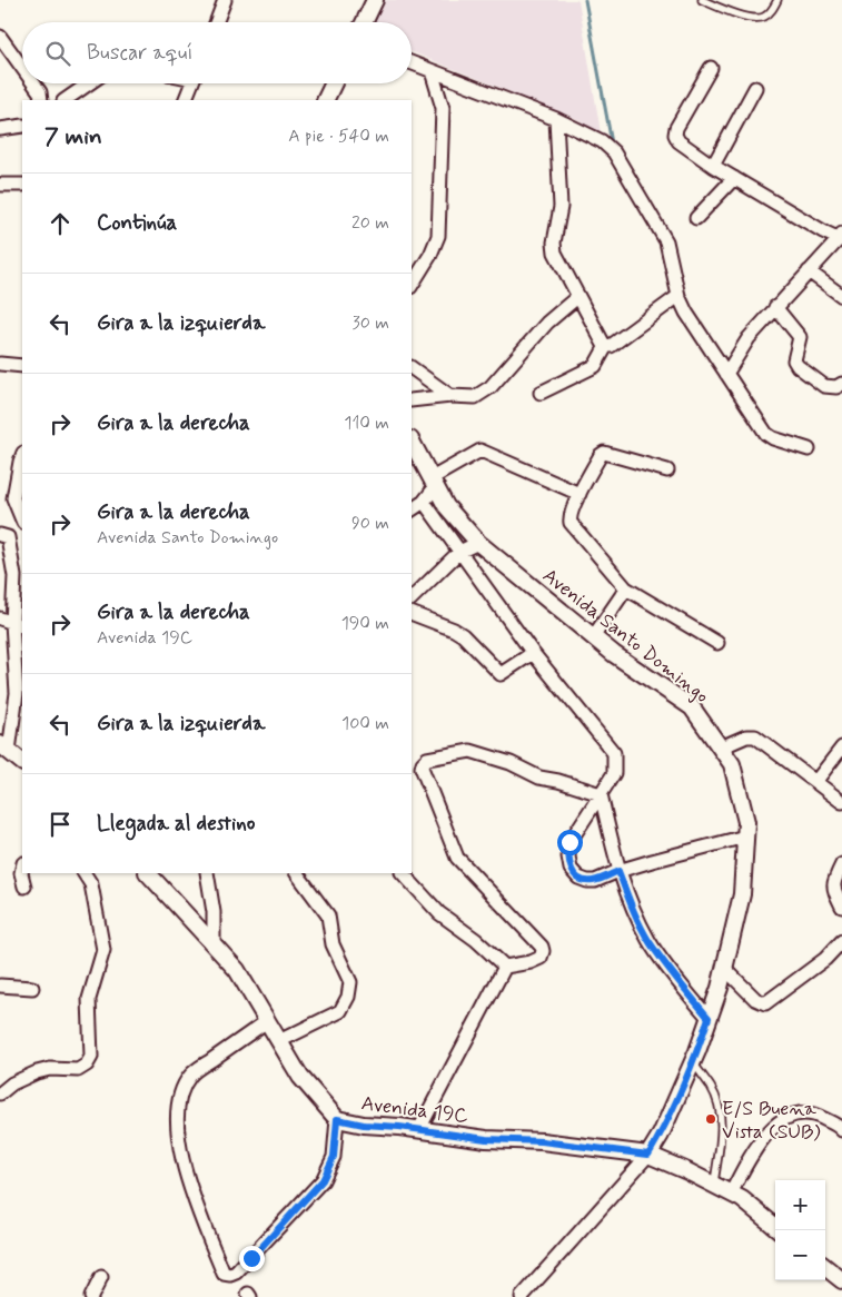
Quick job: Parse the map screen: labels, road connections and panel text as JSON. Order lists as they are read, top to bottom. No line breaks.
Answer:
{"streets":{"street":["Avenida Santo Domingo","Avenida 19C"]},"crossings":[["Avenida Santo Domingo","Avenida 19C"]],"places":["E/S Buena Vista (SUB)"],"page":{"search":"Buscar aquí","heading":["7 min","A pie · 540 m"],"list":[["Continúa","20 m"],["Gira a la izquierda","30 m"],["Gira a la derecha","110 m"],["Gira a la derecha","Avenida Santo Domingo","90 m"],["Gira a la derecha","Avenida 19C","190 m"],["Gira a la izquierda","100 m"],"Llegada al destino"],"map_buttons":["+","−"]}}
